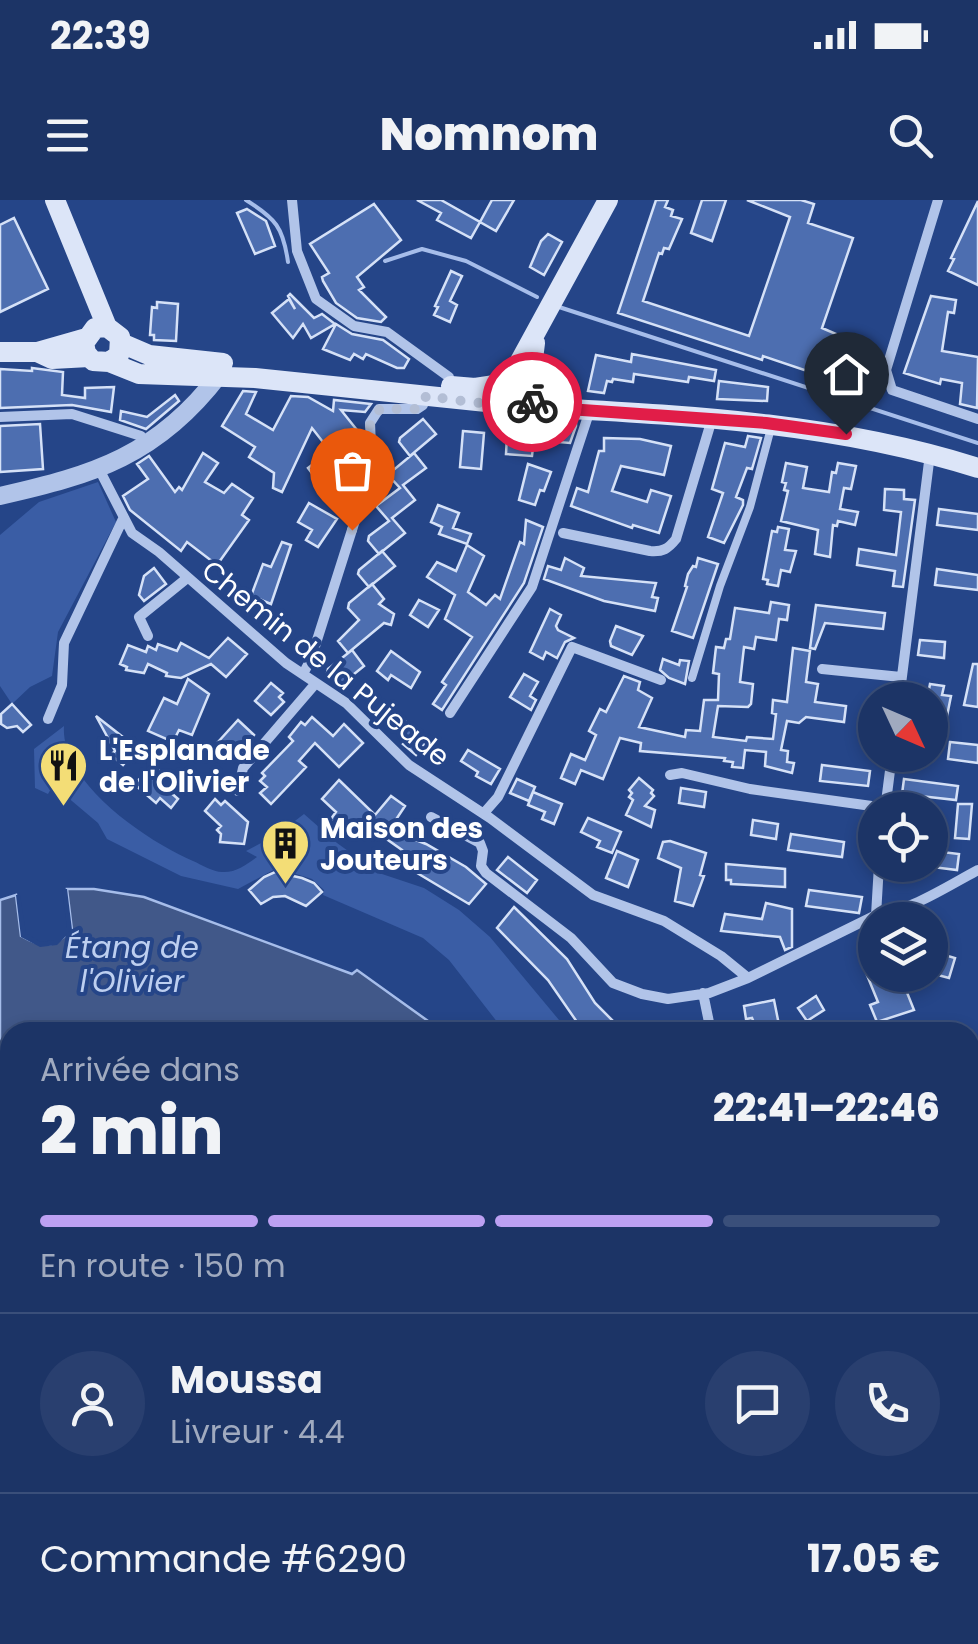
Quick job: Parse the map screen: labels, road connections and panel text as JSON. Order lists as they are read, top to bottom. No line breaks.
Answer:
{"streets":{"street":["Chemin de la Pujeade"]},"water":["Étang de l'Olivier"],"places":{"restaurant":["L'Esplanade de l'Olivier"],"building":["Maison des Jouteurs"]},"north":"bottom right","page":{"status":"22:39","header":"Nomnom","heading":["2 min","Arrivée dans","22:41–22:46"],"panel":["Moussa","Livreur · 4.4","Commande #6290","17.05 €"],"bar":"En route · 150 m"}}
